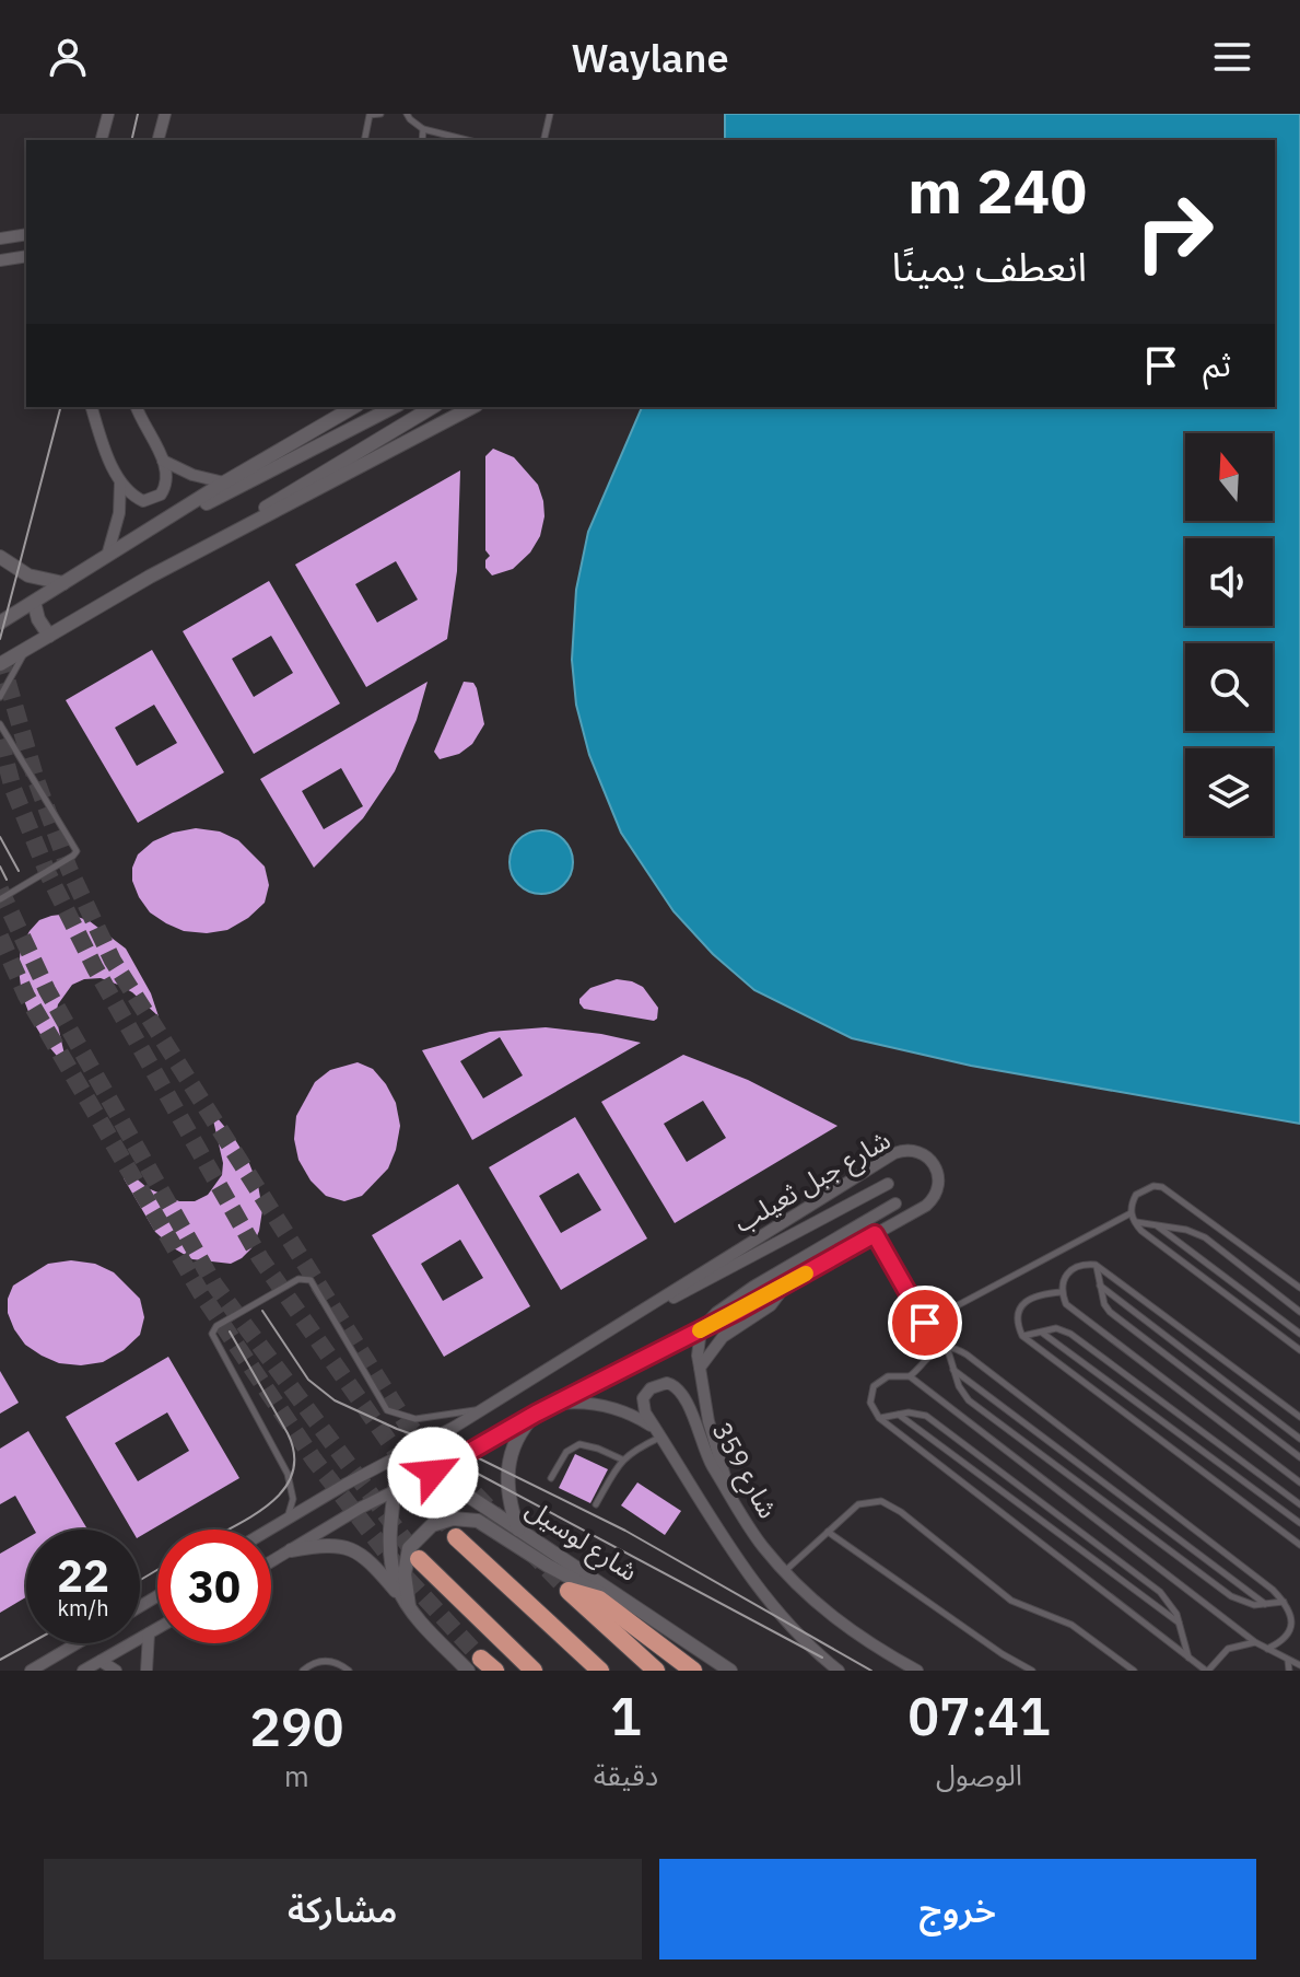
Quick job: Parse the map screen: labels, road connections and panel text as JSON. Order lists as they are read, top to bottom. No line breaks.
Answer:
{"streets":{"street":["شارع جبل ثعيلب","شارع 359","شارع لوسيل"]},"crossings":[["شارع جبل ثعيلب","شارع لوسيل"]],"north":"top","page":{"header":"Waylane","turn":["240 m","انعطف يمينًا"],"then":"ثم","speed":"22 km/h","limit":"30","eta":["07:41","الوصول","1","دقيقة","290","m"],"buttons":["خروج","مشاركة"]}}
